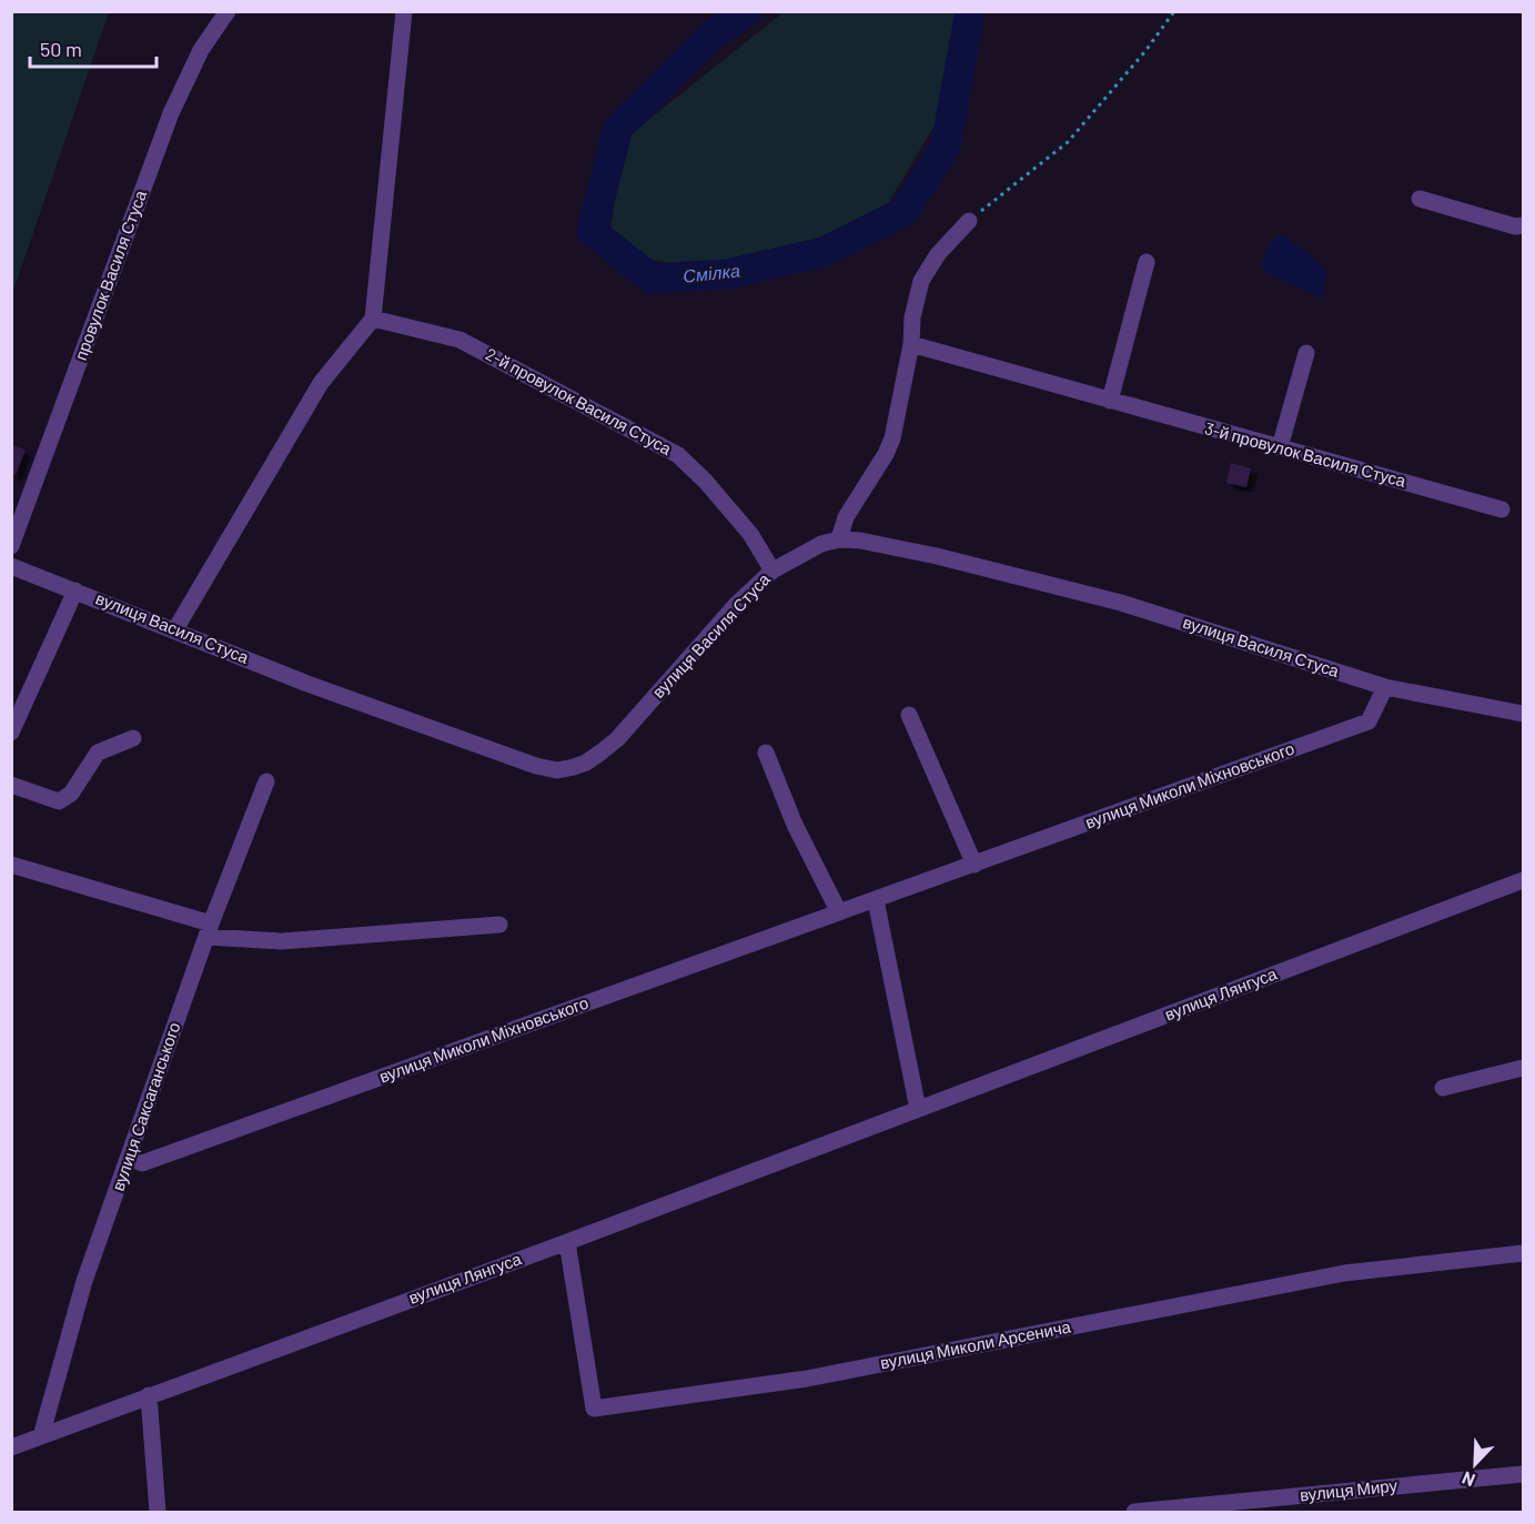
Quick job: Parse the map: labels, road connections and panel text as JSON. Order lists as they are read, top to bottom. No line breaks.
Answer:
{"streets":{"street":["провулок Василя Стуса","2-й провулок Василя Стуса","3-й провулок Василя Стуса","вулиця Василя Стуса","вулиця Миколи Міхновського","вулиця Лянгуса","вулиця Саксаганського","вулиця Миколи Арсенича","вулиця Миру"]},"crossings":[["2-й провулок Василя Стуса","вулиця Василя Стуса"],["вулиця Василя Стуса","вулиця Миколи Міхновського"],["вулиця Миколи Міхновського","вулиця Саксаганського"],["вулиця Лянгуса","вулиця Саксаганського"],["вулиця Лянгуса","вулиця Миколи Арсенича"]],"water":["Смілка"],"scale_bar":"50 m","north":"bottom left"}
